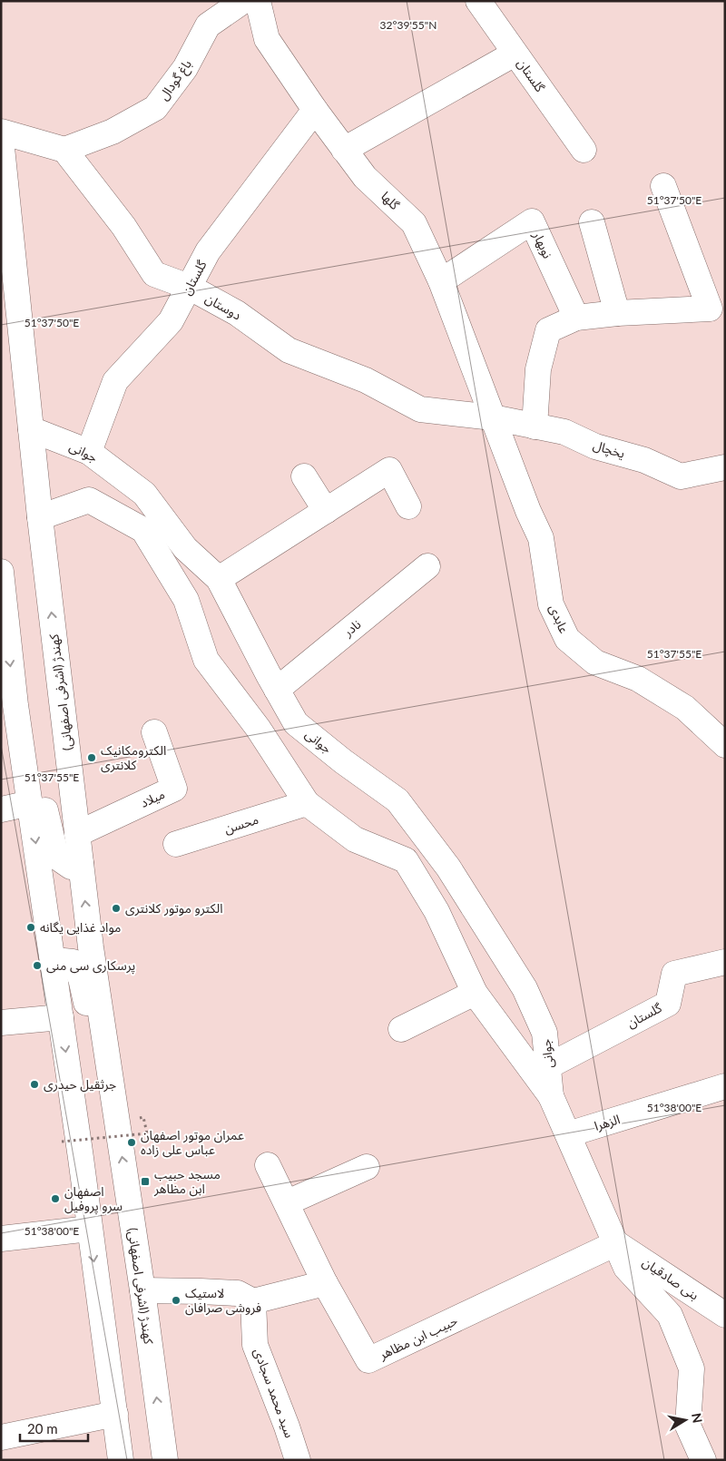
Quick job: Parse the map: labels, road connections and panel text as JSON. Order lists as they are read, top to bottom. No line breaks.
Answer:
{"streets":{"street":["گلستان","باغ گودال","گلها","نوبهار","دوستان","یخچال","جوانی","عابدی","نادر","کهندژ (اشرفی اصفهانی)","میلاد","محسن","الزهرا","بنی صادقیان","حبیب ابن مظاهر","سید محمد سجادی"]},"crossings":[["گلستان","گلها"],["گلستان","دوستان"],["گلستان","جوانی"],["باغ گودال","دوستان"],["گلها","نوبهار"],["گلها","دوستان"],["گلها","یخچال"],["گلها","عابدی"],["دوستان","یخچال"],["دوستان","عابدی"],["یخچال","عابدی"],["جوانی","نادر"],["جوانی","کهندژ (اشرفی اصفهانی)"],["جوانی","محسن"],["جوانی","الزهرا"],["جوانی","بنی صادقیان"],["جوانی","حبیب ابن مظاهر"],["کهندژ (اشرفی اصفهانی)","میلاد"],["بنی صادقیان","حبیب ابن مظاهر"]],"places":{"other":["الکترومکانیک کلانتری","الکترو موتور کلانتری","مواد غذایی یگانه","پرسکاری سی منی","جرثقیل حیدری","عمران موتور اصفهان عباس علی زاده","اصفهان سرو پروفیل","لاستیک فروشی صرافان"],"transit":["مسجد حبیب ابن مظاهر"]},"scale_bar":"20 m","north":"right","coordinates":["32°39'55\"N","51°37'50\"E","51°37'55\"E","51°38'00\"E"]}
